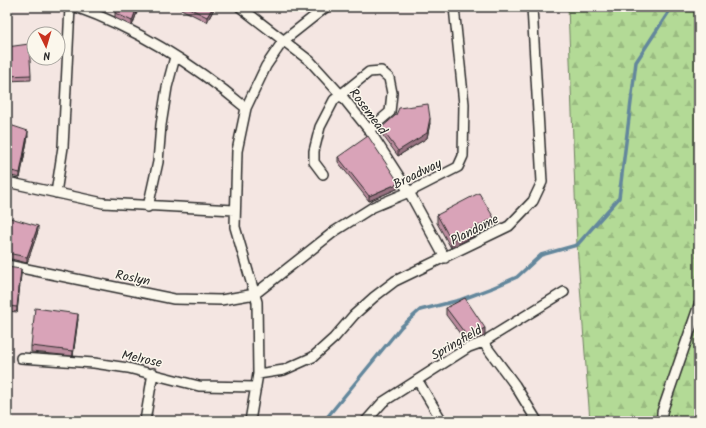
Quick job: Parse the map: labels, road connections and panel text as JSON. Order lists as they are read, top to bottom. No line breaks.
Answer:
{"streets":{"street":["Rosemead","Broadway","Plandome","Roslyn","Springfield","Melrose"]},"crossings":[["Rosemead","Broadway"],["Rosemead","Plandome"],["Broadway","Roslyn"]],"north":"bottom"}
